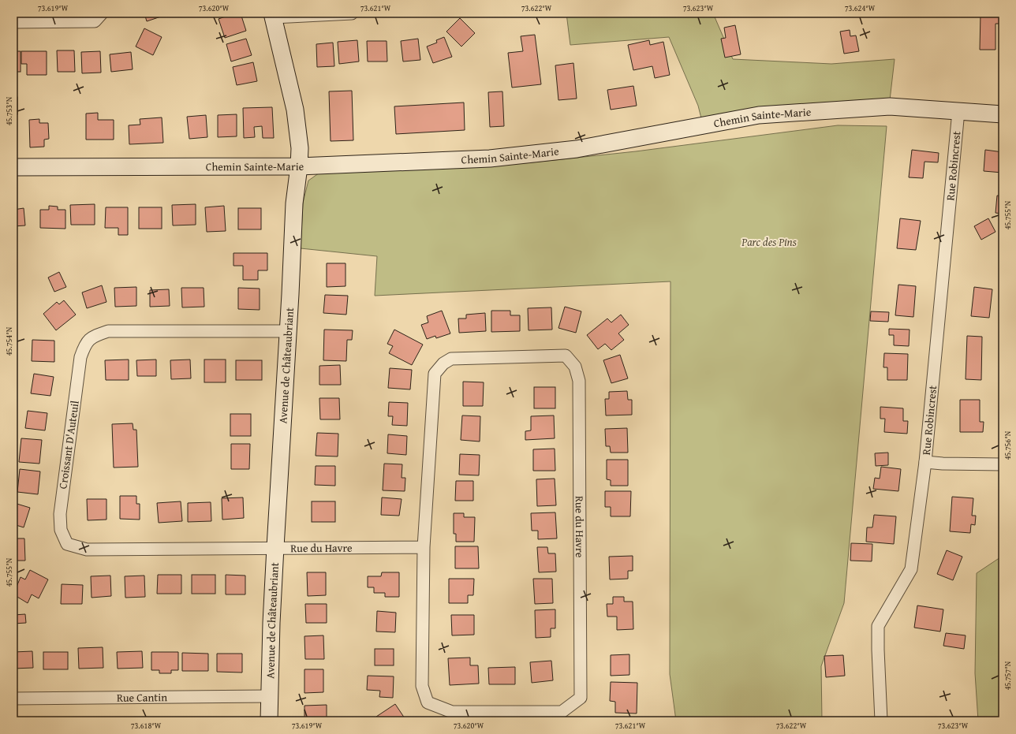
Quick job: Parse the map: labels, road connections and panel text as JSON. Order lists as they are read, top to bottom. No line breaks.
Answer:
{"streets":{"street":["Chemin Sainte-Marie","Rue Robincrest","Avenue de Châteaubriant","Croissant D'Auteuil","Rue du Havre","Rue Cantin"]},"crossings":[["Chemin Sainte-Marie","Rue Robincrest"],["Chemin Sainte-Marie","Avenue de Châteaubriant"],["Avenue de Châteaubriant","Croissant D'Auteuil"],["Avenue de Châteaubriant","Rue du Havre"],["Avenue de Châteaubriant","Rue Cantin"],["Croissant D'Auteuil","Rue du Havre"]],"parks":["Parc des Pins"],"coordinates":["73.619°W","73.620°W","73.621°W","73.622°W","73.623°W","73.624°W","45.753°N","45.755°N","45.754°N","45.756°N","45.757°N","73.618°W"]}
